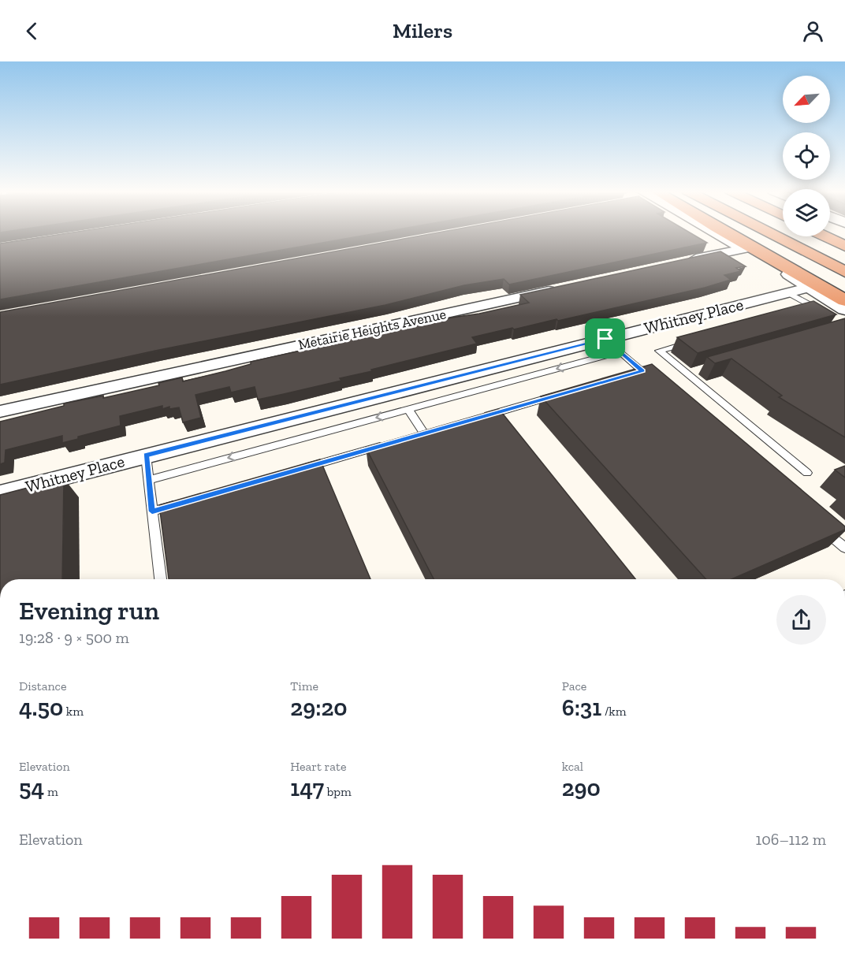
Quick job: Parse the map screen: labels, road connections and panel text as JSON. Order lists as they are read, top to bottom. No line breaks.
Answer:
{"streets":{"street":["Whitney Place","Metairie Heights Avenue"]},"north":"bottom left","page":{"header":"Milers","heading":["Evening run","19:28 · 9 × 500 m"],"stats":[["Distance","4.50 km"],["Time","29:20"],["Pace","6:31 /km"],["Elevation","54 m"],["Heart rate","147 bpm"],["kcal","290"]],"chart":["Elevation","106–112 m"]}}
